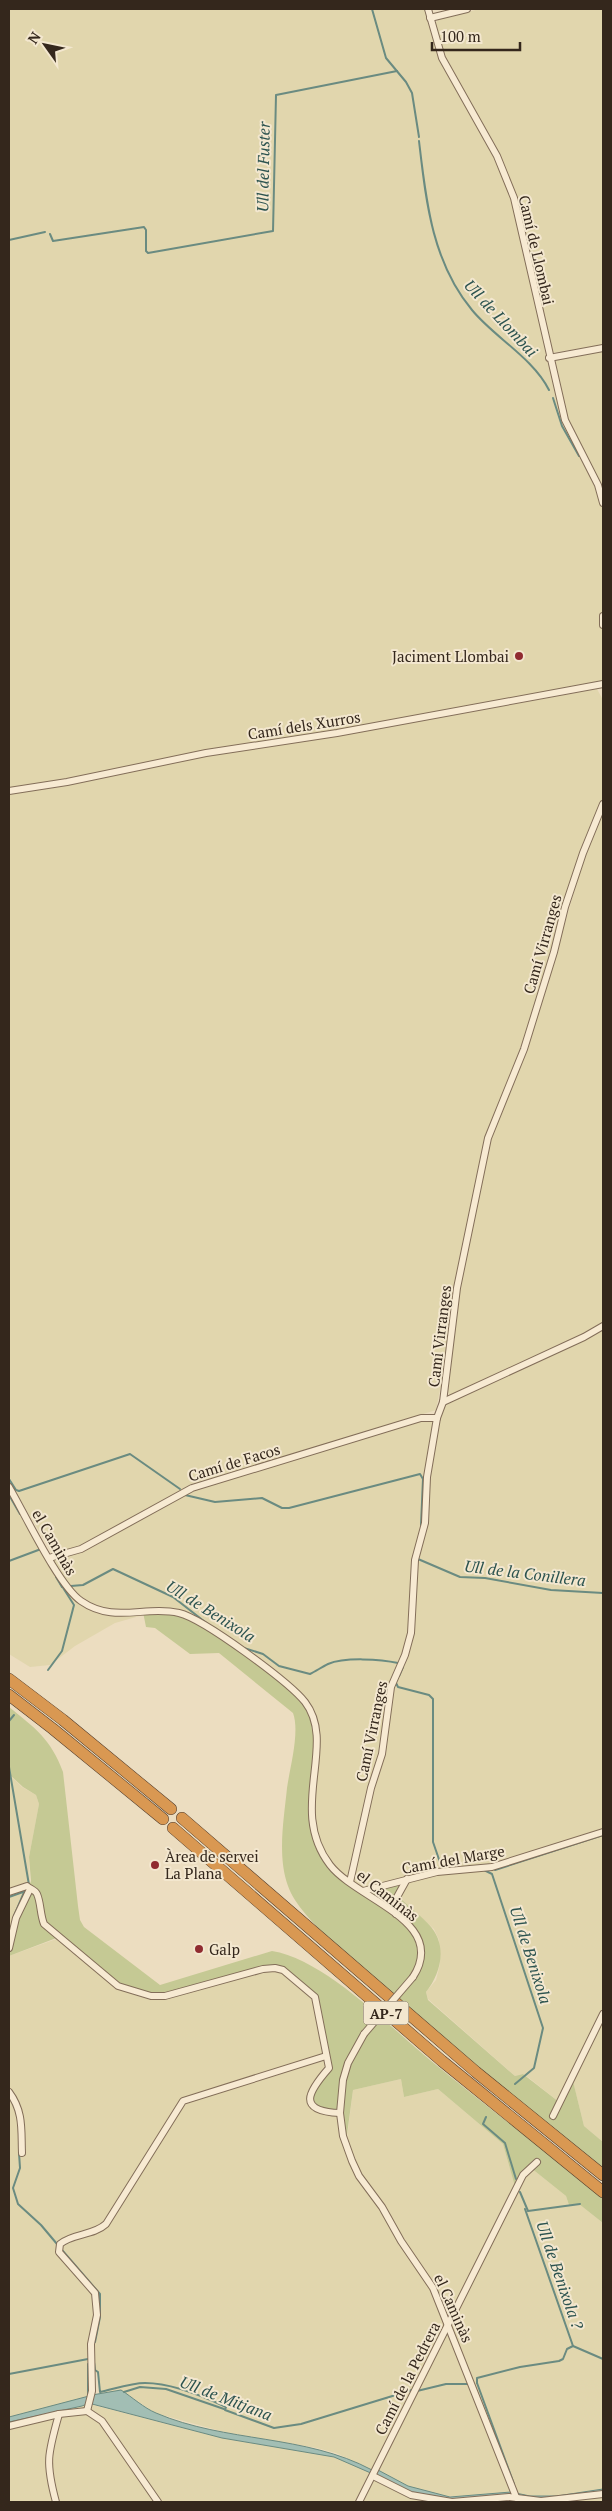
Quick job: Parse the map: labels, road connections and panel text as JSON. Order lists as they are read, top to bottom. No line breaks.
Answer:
{"streets":{"highway":["AP-7"],"street":["Camí de Llombai","Camí dels Xurros","Camí Virranges","Camí de Facos","el Caminàs","Camí del Marge","Camí de la Pedrera"]},"crossings":[["Camí Virranges","Camí de Facos"],["Camí Virranges","el Caminàs"],["Camí de Facos","el Caminàs"],["el Caminàs","Camí del Marge"],["el Caminàs","Camí de la Pedrera"]],"water":["Ull del Fuster","Ull de Llombai","Ull de la Conillera","Ull de Benixola","Ull de Benixola ?","Ull de Mitjana"],"places":["Jaciment Llombai","Àrea de servei La Plana","Galp"],"scale_bar":"100 m","north":"top left"}
